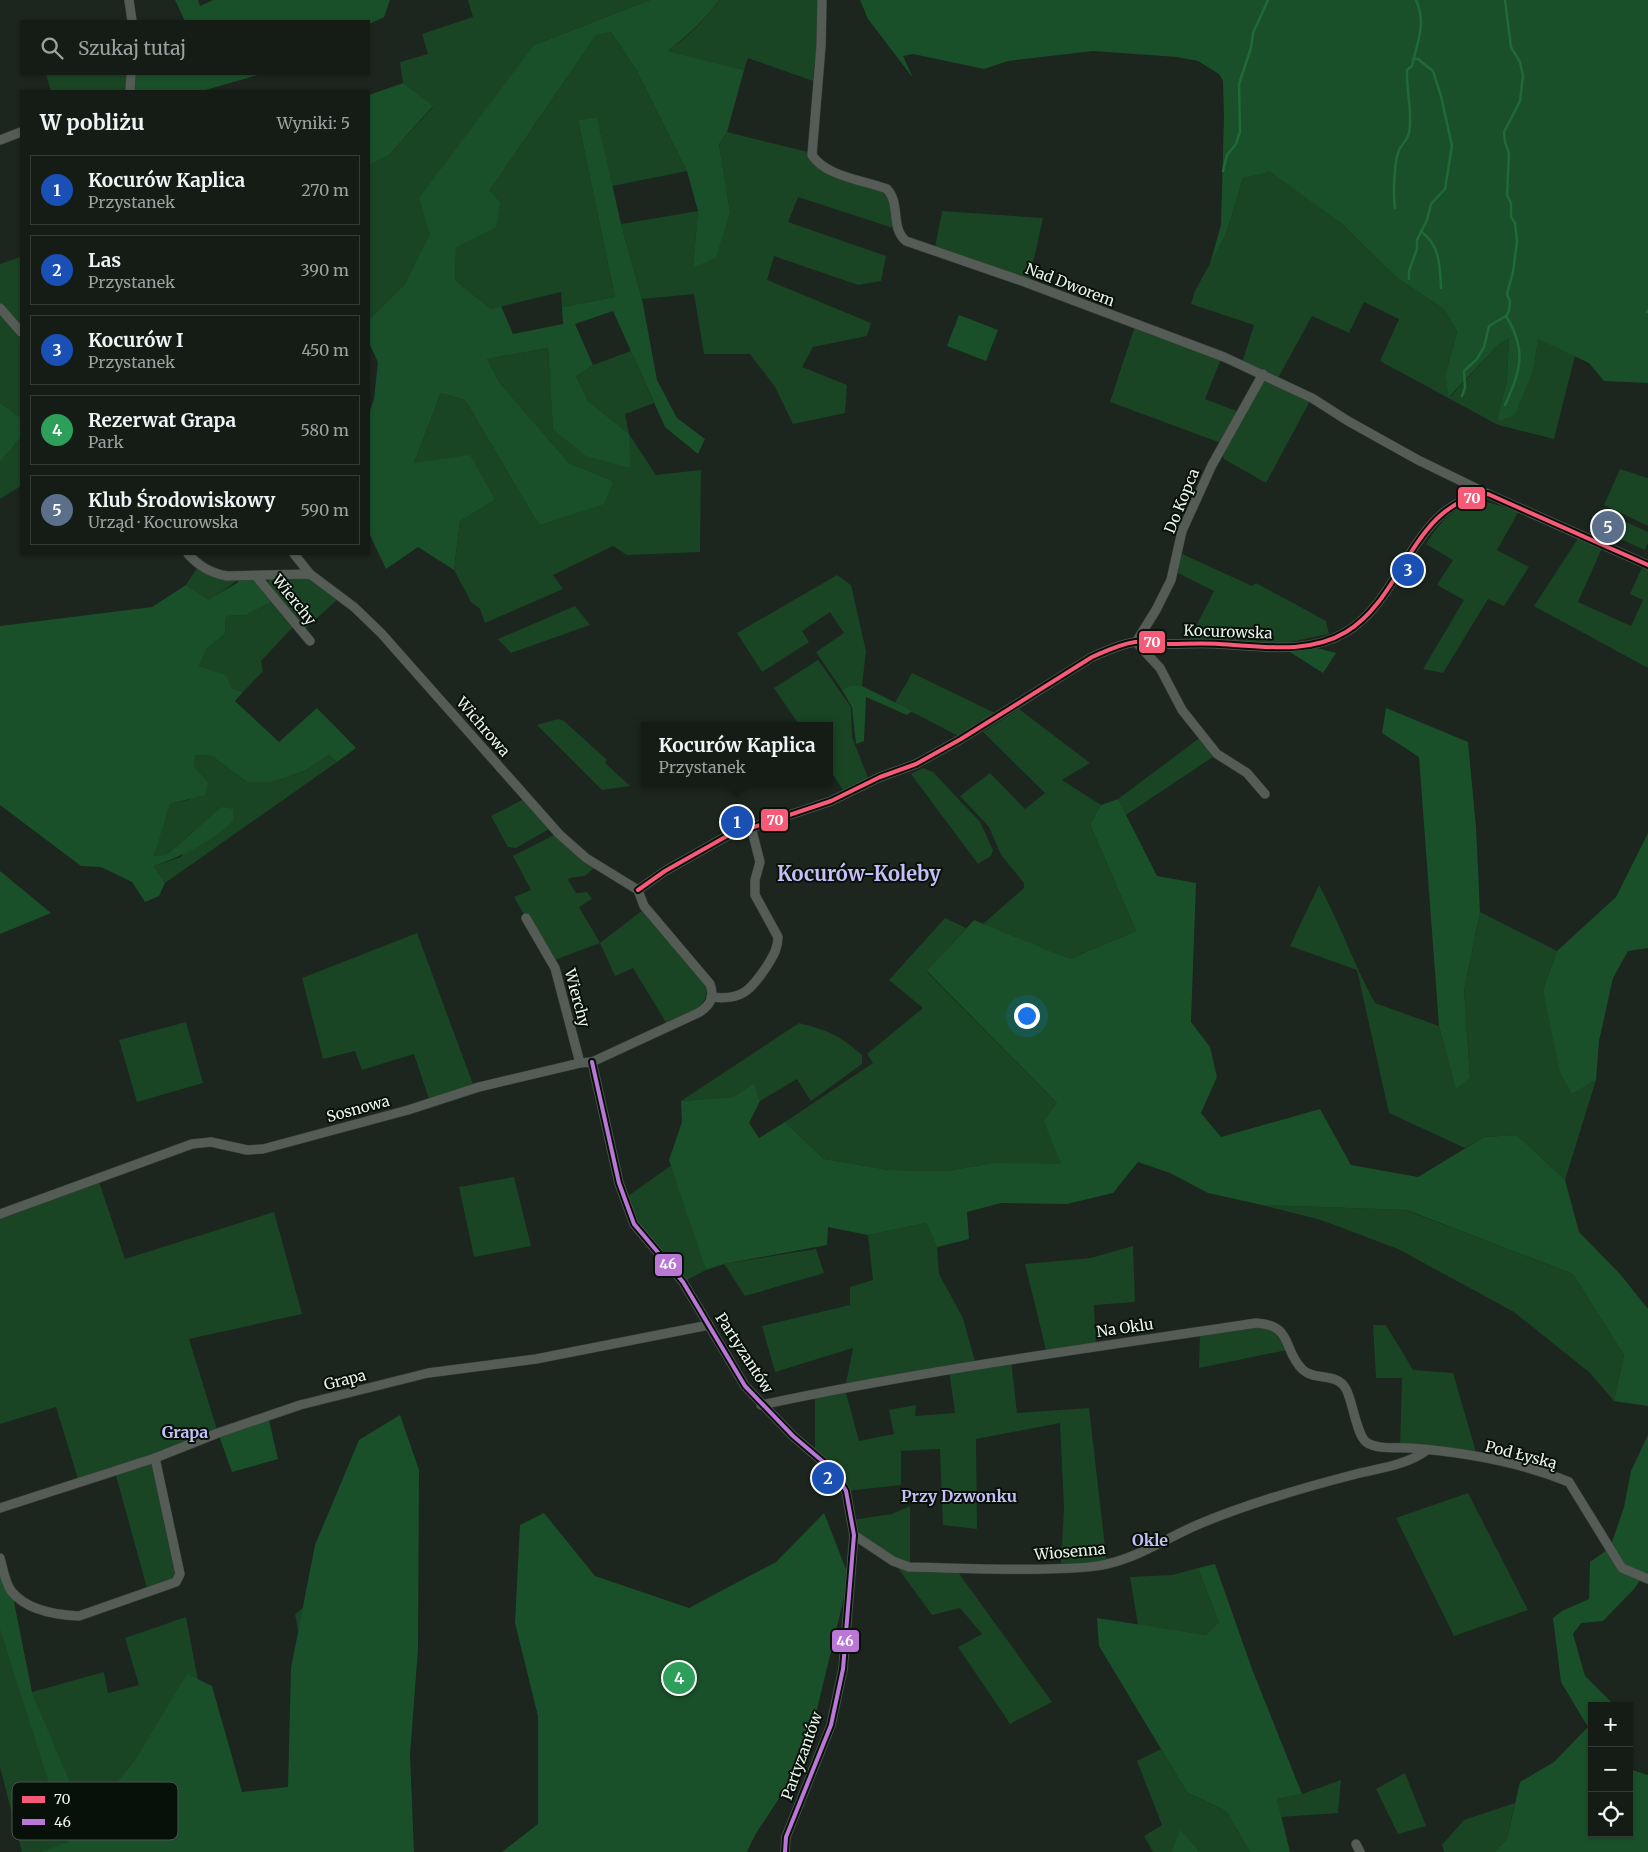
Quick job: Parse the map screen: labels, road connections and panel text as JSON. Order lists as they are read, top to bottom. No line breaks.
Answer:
{"streets":{"street":["Nad Dworem","Do Kopca","Wierchy","Kocurowska","Wichrowa","Sosnowa","Na Oklu","Partyzantów","Grapa","Pod Łyską","Wiosenna"]},"crossings":[["Nad Dworem","Do Kopca"],["Nad Dworem","Kocurowska"],["Do Kopca","Kocurowska"],["Wierchy","Sosnowa"],["Kocurowska","Wichrowa"],["Sosnowa","Partyzantów"],["Na Oklu","Partyzantów"],["Na Oklu","Pod Łyską"],["Na Oklu","Wiosenna"],["Partyzantów","Grapa"],["Partyzantów","Wiosenna"],["Pod Łyską","Wiosenna"]],"districts":["Kocurów-Koleby","Grapa","Przy Dzwonku","Okle"],"lines":["transit line 70","transit line 46"],"legend":["70","46"],"page":{"search":"Szukaj tutaj","heading":["W pobliżu","Wyniki: 5"],"list":[{"mark":"1","name":"Kocurów Kaplica","note":"Przystanek","value":"270 m"},{"mark":"2","name":"Las","note":"Przystanek","value":"390 m"},{"mark":"3","name":"Kocurów I","note":"Przystanek","value":"450 m"},{"mark":"4","name":"Rezerwat Grapa","note":"Park","value":"580 m"},{"mark":"5","name":"Klub Środowiskowy","note":"Urząd · Kocurowska","value":"590 m"}],"pins":["5","3","1","2","4"],"popup":["Kocurów Kaplica","Przystanek"],"map_buttons":["+","−"]}}
